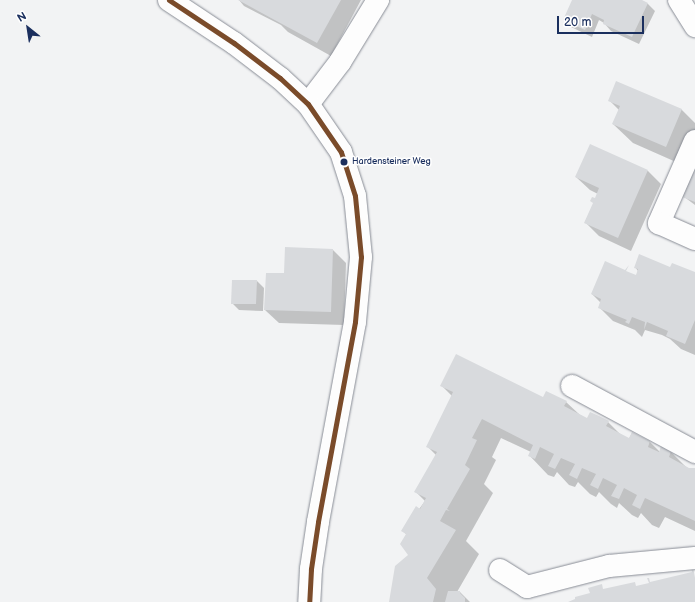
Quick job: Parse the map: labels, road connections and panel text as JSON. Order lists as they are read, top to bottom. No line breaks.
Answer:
{"places":["Hardensteiner Weg"],"scale_bar":"20 m","north":"top left"}
